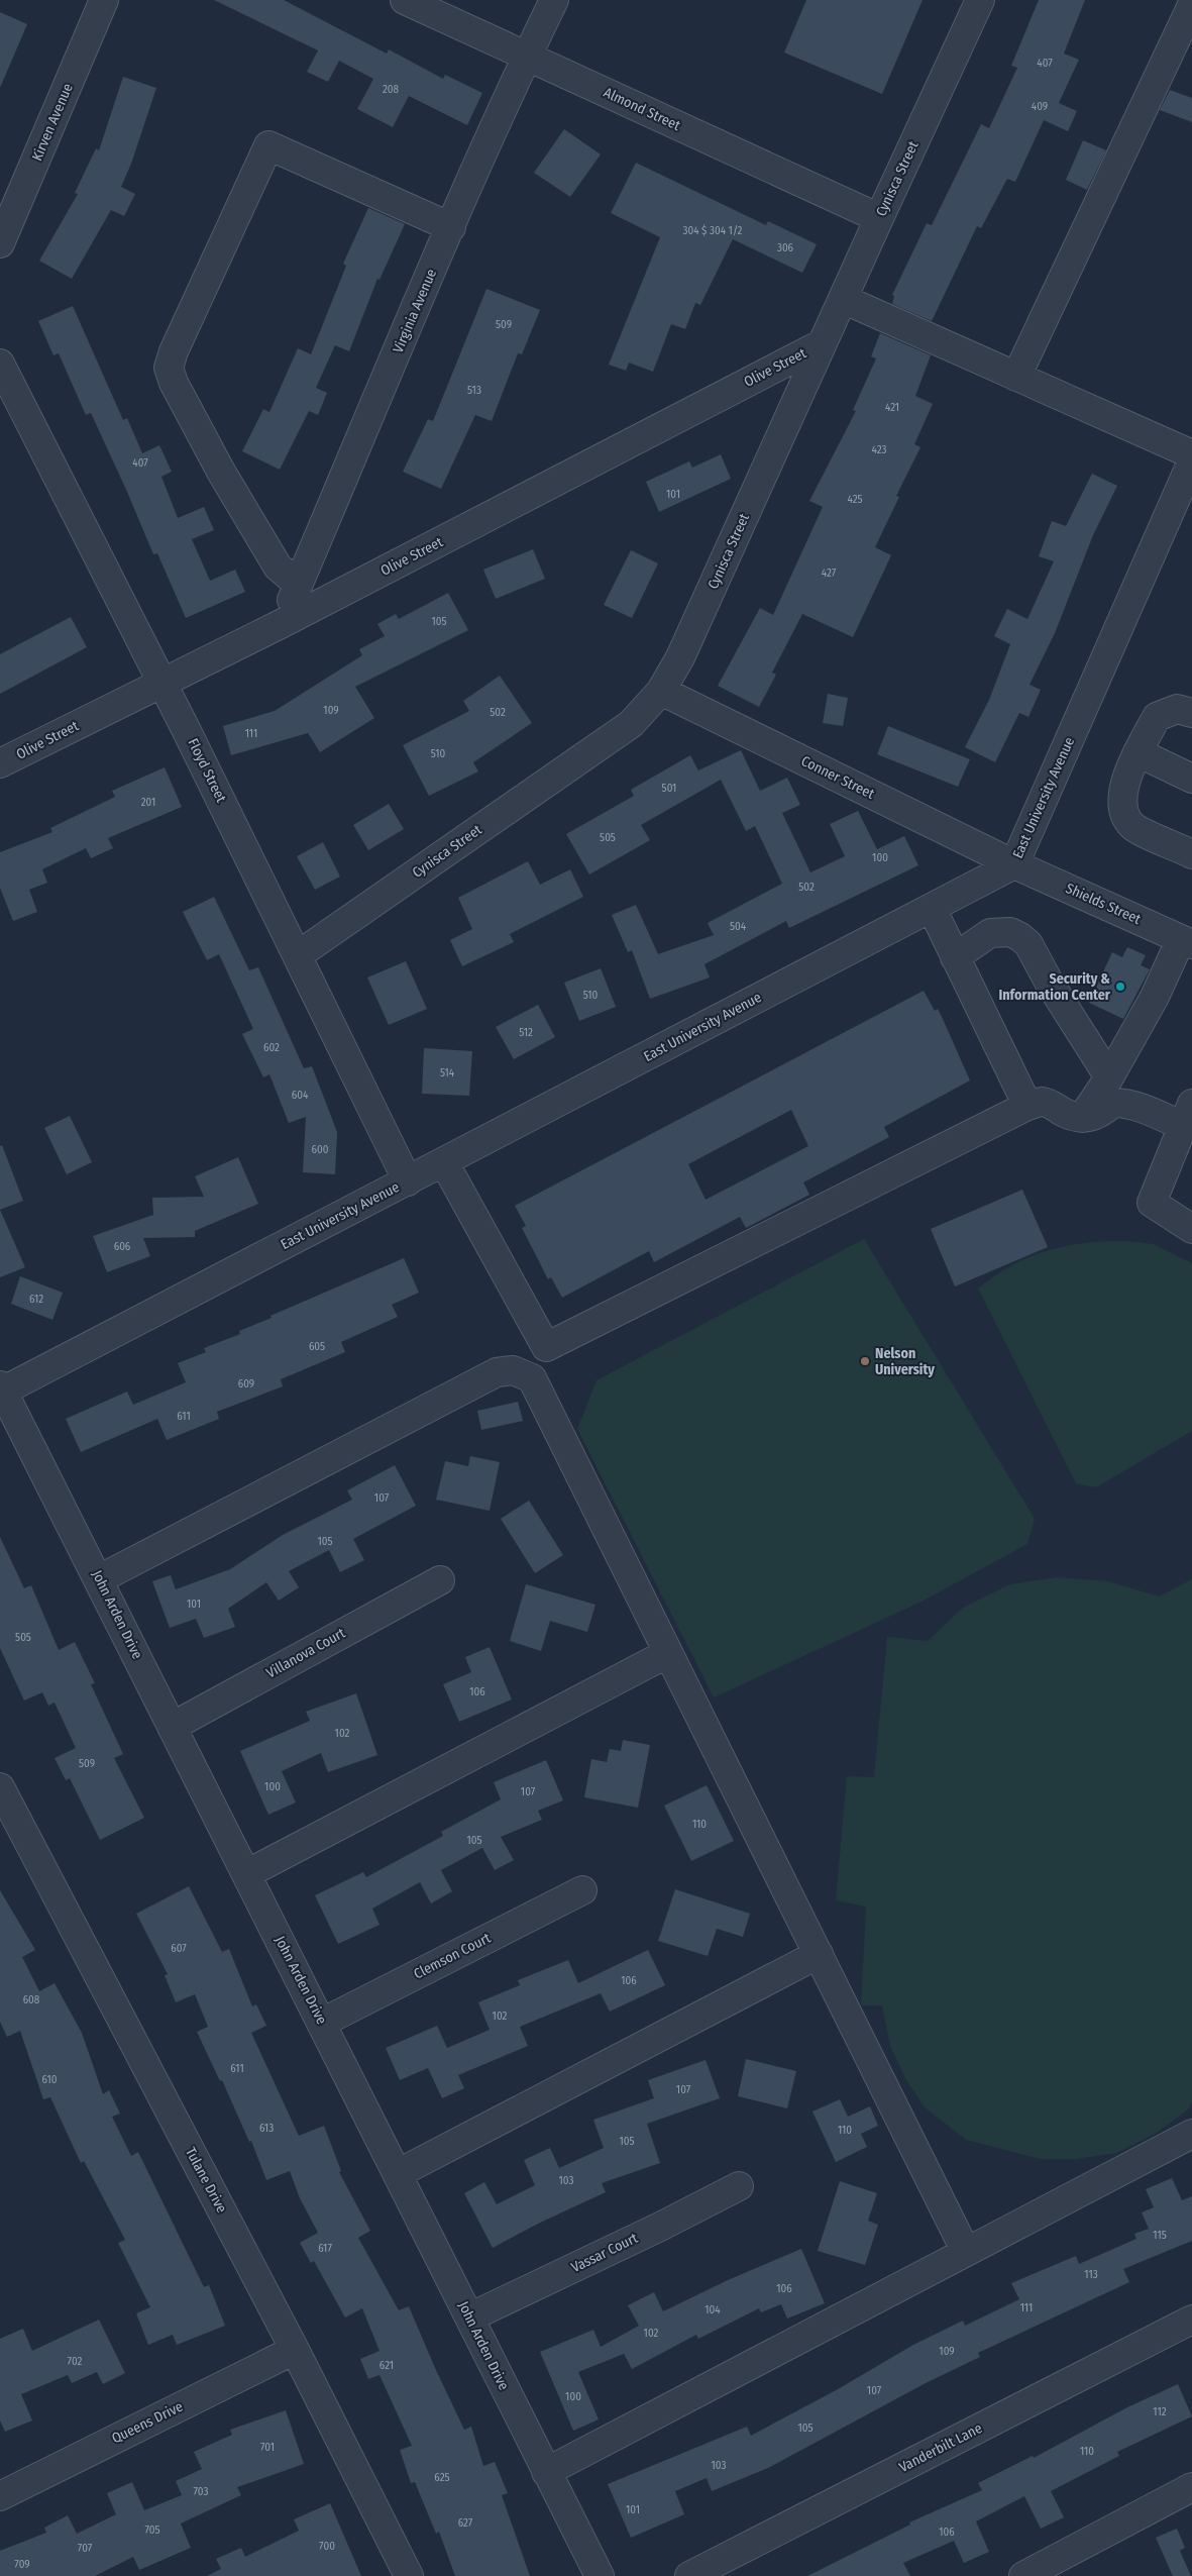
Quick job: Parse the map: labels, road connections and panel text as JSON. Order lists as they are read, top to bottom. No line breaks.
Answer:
{"streets":{"street":["Almond Street","Kirven Avenue","Cynisca Street","Virginia Avenue","Olive Street","Floyd Street","Conner Street","East University Avenue","Shields Street","John Arden Drive","Villanova Court","Clemson Court","Tulane Drive","Vassar Court","Queens Drive","Vanderbilt Lane"]},"crossings":[["Almond Street","Cynisca Street"],["Almond Street","Virginia Avenue"],["Cynisca Street","Olive Street"],["Cynisca Street","Floyd Street"],["Cynisca Street","Conner Street"],["Virginia Avenue","Olive Street"],["Olive Street","Floyd Street"],["Floyd Street","East University Avenue"],["Conner Street","East University Avenue"],["Conner Street","Shields Street"],["East University Avenue","Shields Street"],["East University Avenue","John Arden Drive"],["John Arden Drive","Villanova Court"],["John Arden Drive","Clemson Court"],["John Arden Drive","Vassar Court"],["Tulane Drive","Queens Drive"]],"places":["Security & Information Center","Nelson University"],"house_numbers":["407","208","409","304 $ 304 1/2","306","509","513","421","423","407","101","425","427","105","109","502","111","510","501","201","505","100","502","504","510","512","602","514","604","600","606","612","605","609","611","107","105","101","505","106","102","509","100","107","110","105","607","106","608","102","611","610","107","613","110","105","103","115","617","113","106","111","104","102","109","702","621","107","100","112","105","701","110","103","625","703","101","627","705","106","700","707","709"]}
